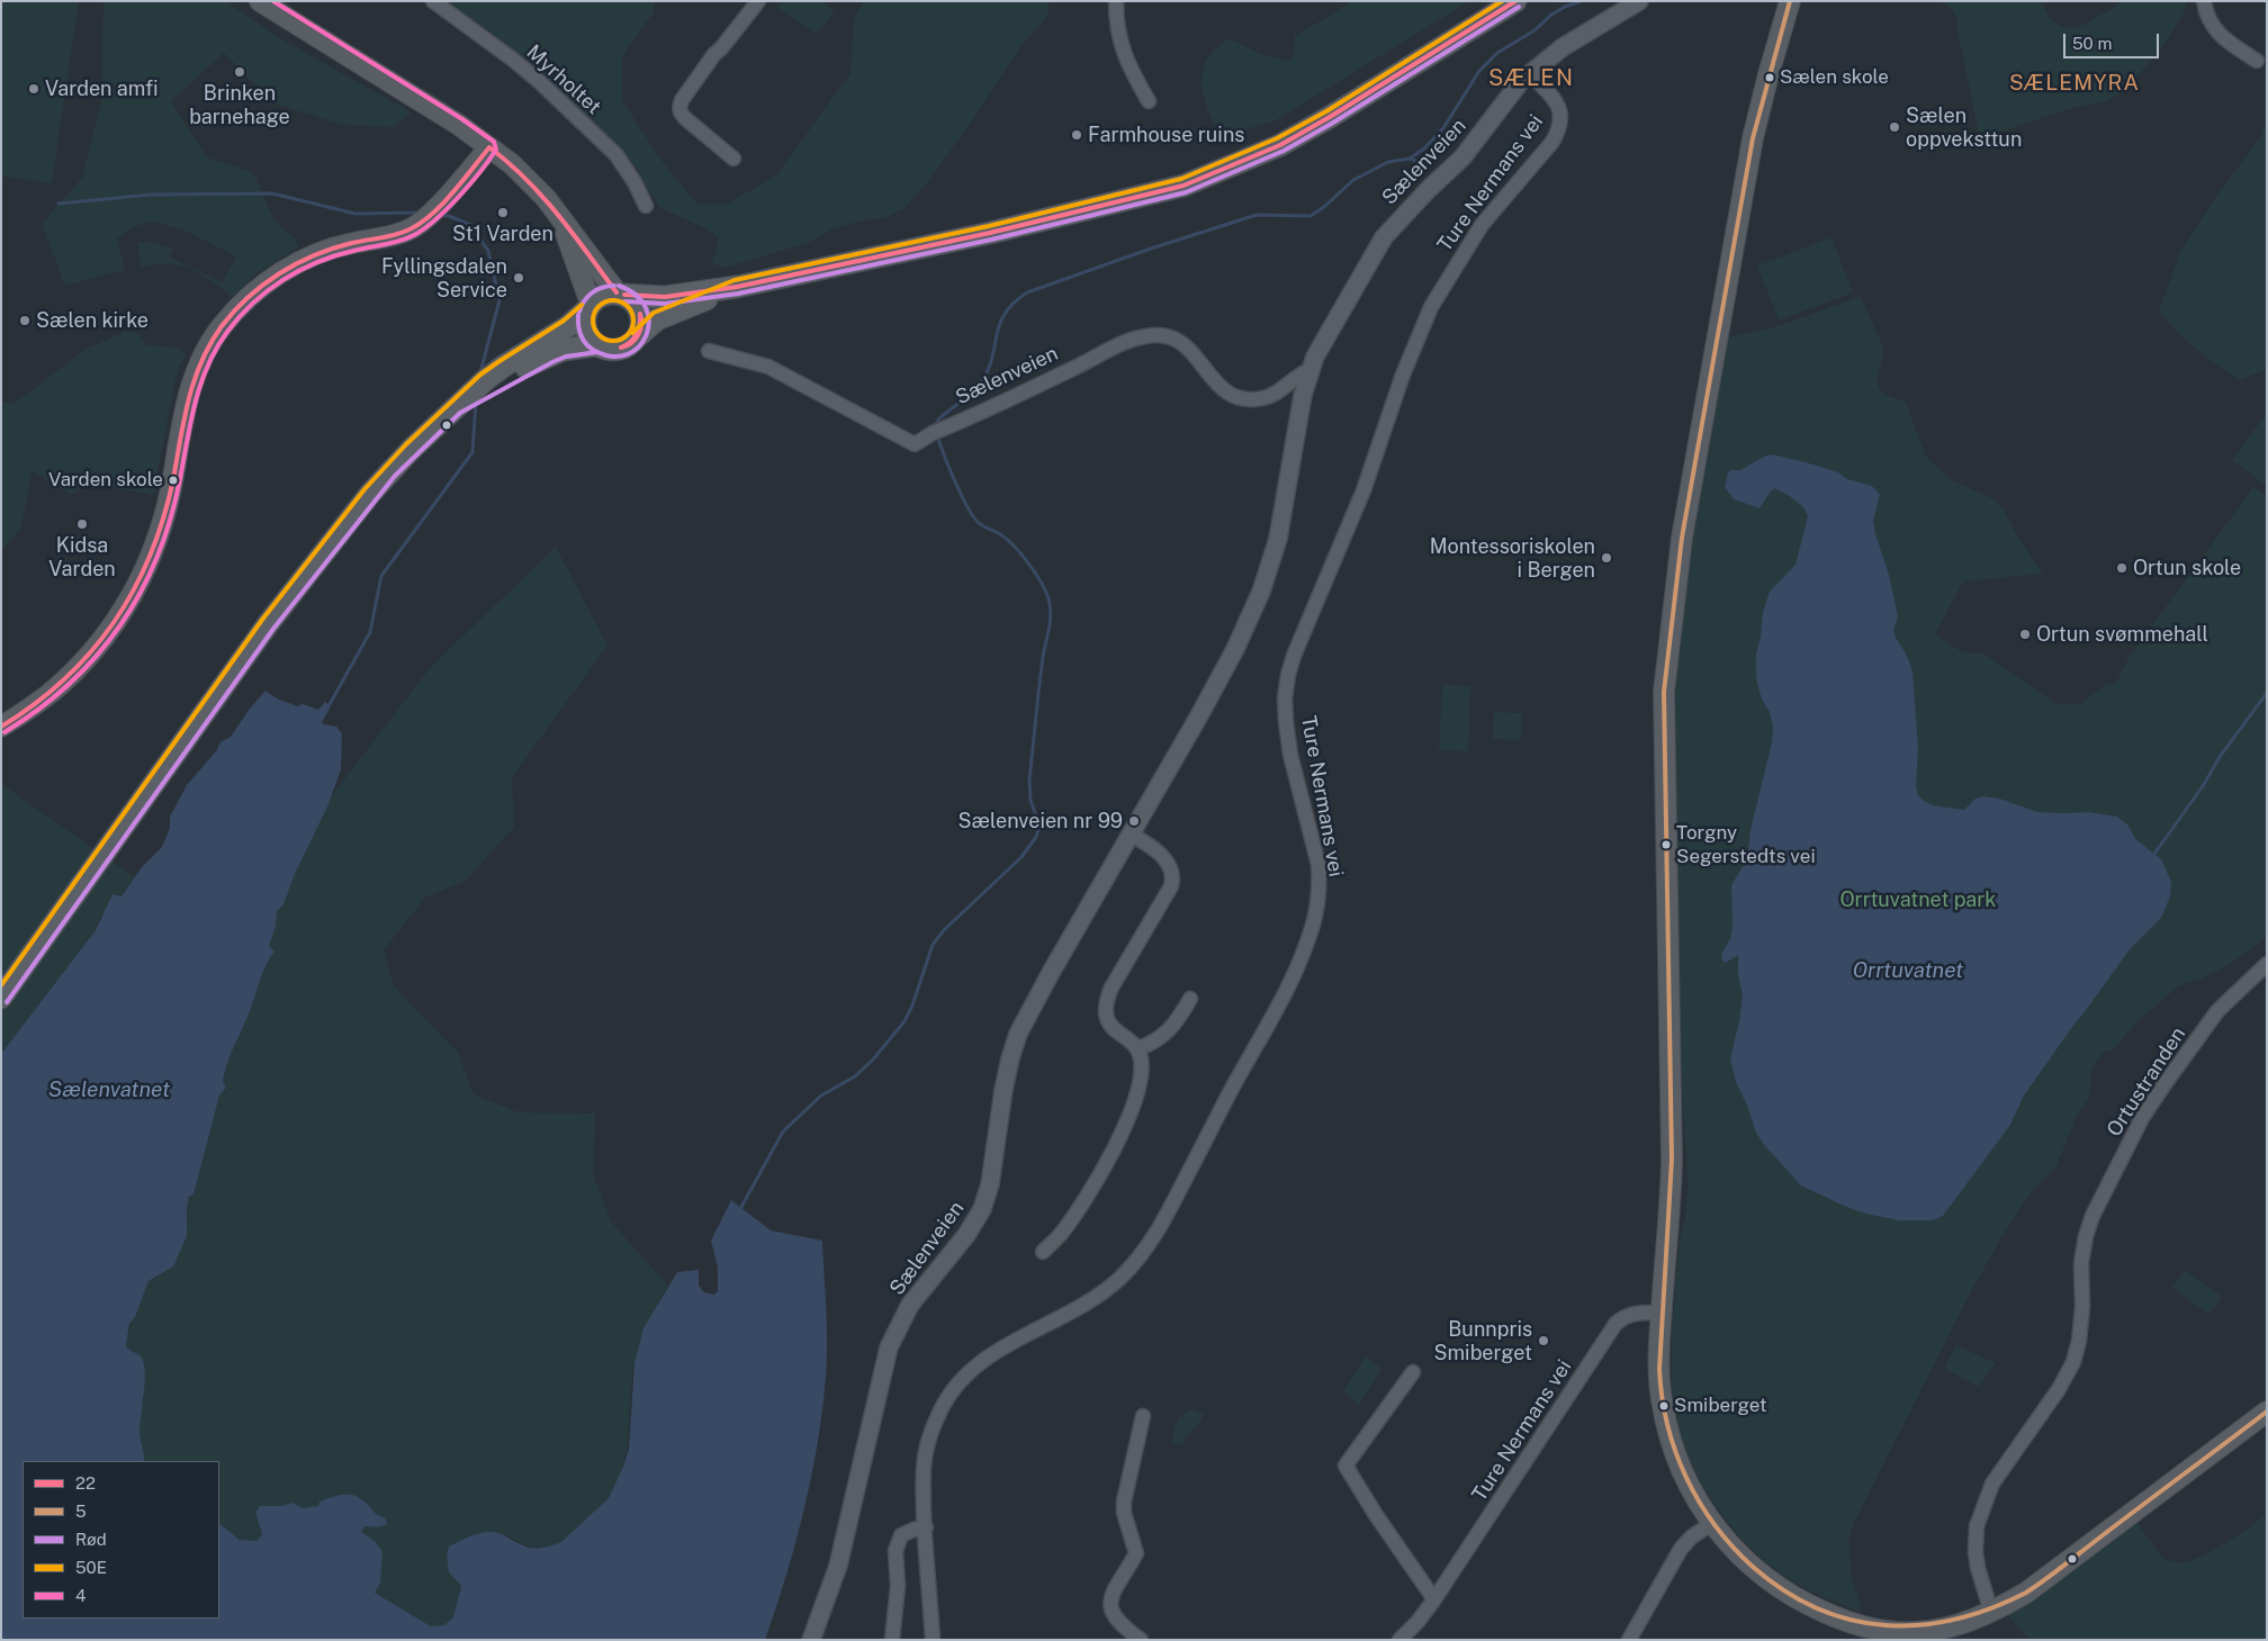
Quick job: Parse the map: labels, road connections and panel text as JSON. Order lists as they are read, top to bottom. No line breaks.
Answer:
{"streets":{"street":["Myrholtet","Sælenveien","Ture Nermans vei","Ortustranden"]},"crossings":[["Sælenveien","Ture Nermans vei"]],"districts":["SÆLEN","SÆLEMYRA"],"water":["Orrtuvatnet","Sælenvatnet"],"parks":["Orrtuvatnet park"],"places":["Brinken barnehage","Sælen skole","Varden amfi","Sælen oppveksttun","Farmhouse ruins","St1 Varden","Fyllingsdalen Service","Sælen kirke","Varden skole","Kidsa Varden","Montessoriskolen i Bergen","Ortun skole","Ortun svømmehall","Sælenveien nr 99","Torgny Segerstedts vei","Bunnpris Smiberget","Smiberget"],"lines":["transit line 22","transit line 5","transit line 50E","transit line 4","transit line Rød"],"legend":["22","5","Rød","50E","4"],"scale_bar":"50 m"}
